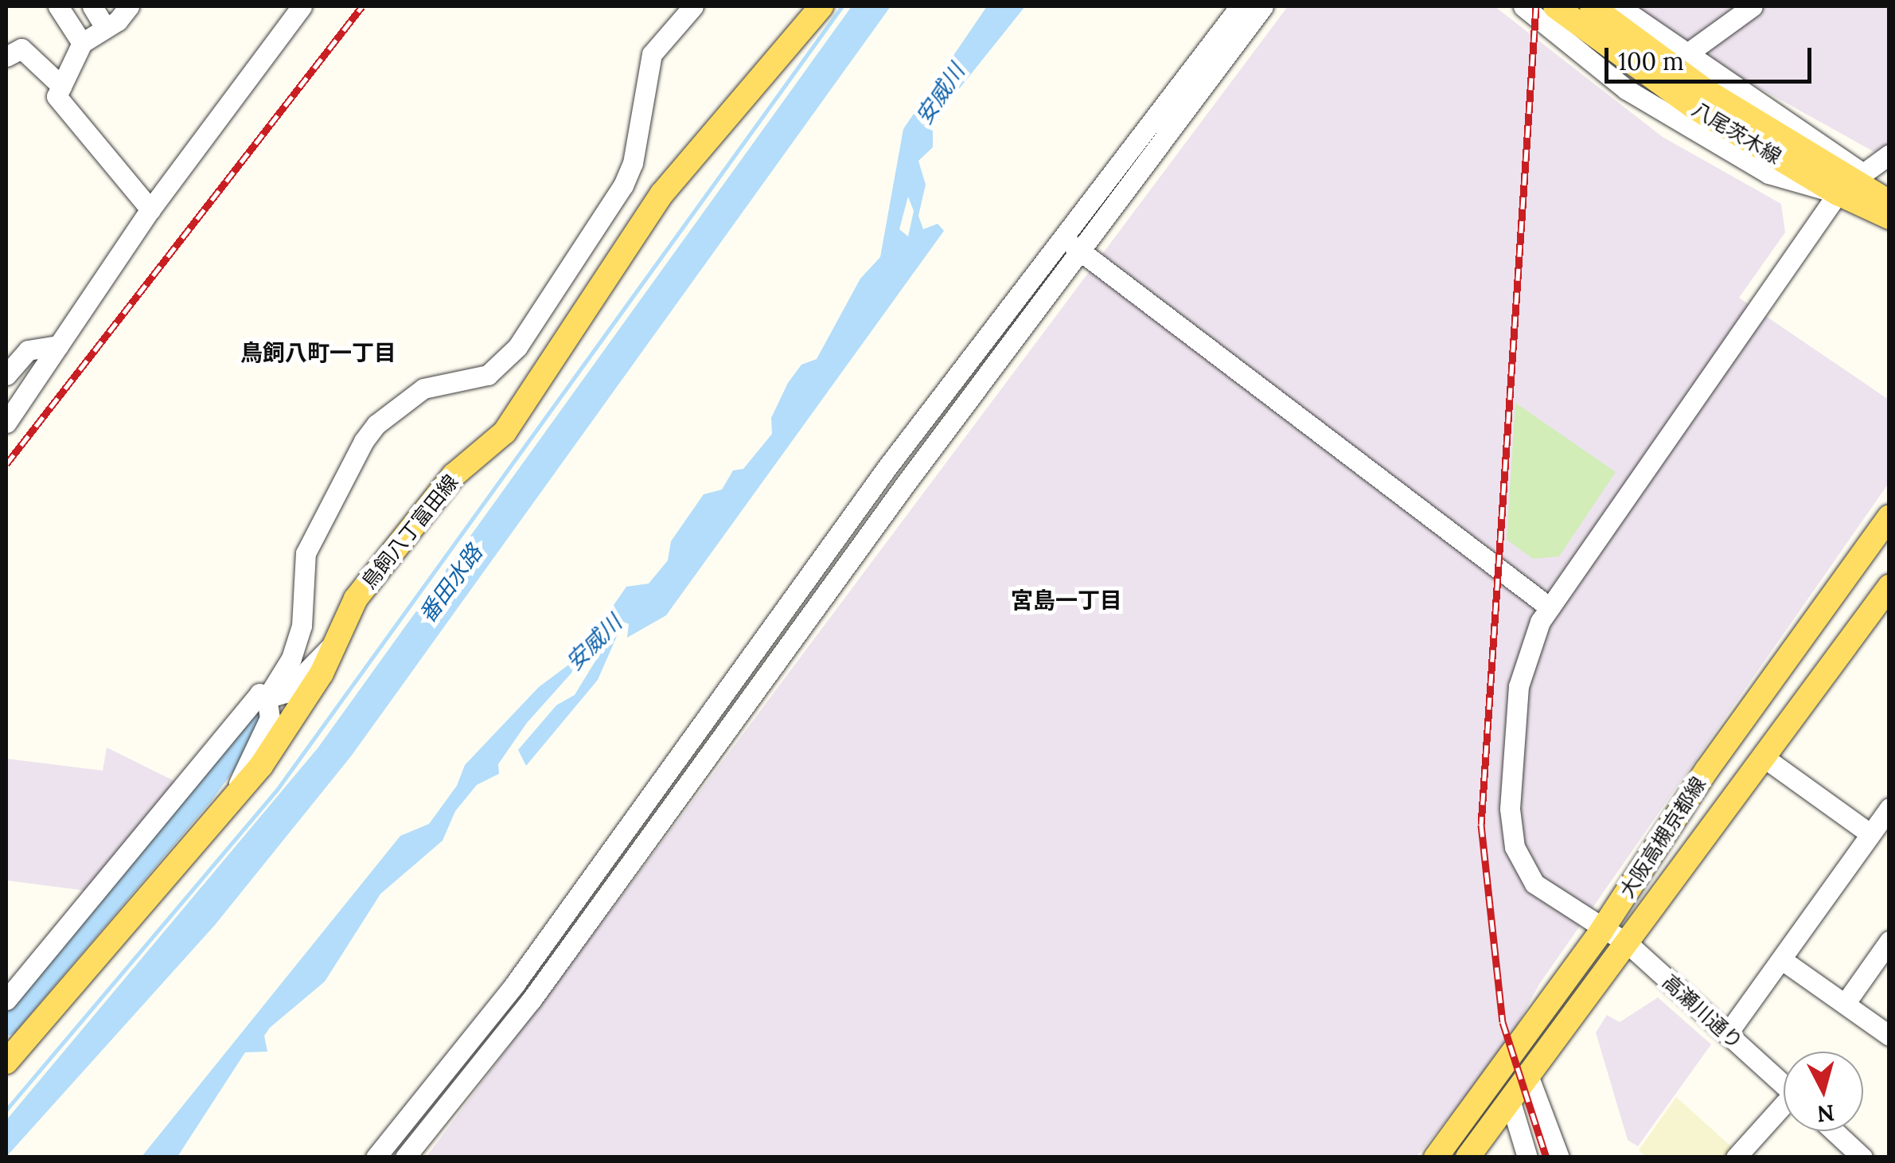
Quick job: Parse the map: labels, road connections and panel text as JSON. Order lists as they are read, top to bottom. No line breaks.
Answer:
{"streets":{"main road":["八尾茨木線","鳥飼八丁富田線","大阪高槻京都線"],"street":["高瀬川通り"]},"crossings":[["八尾茨木線","高瀬川通り"],["大阪高槻京都線","高瀬川通り"]],"districts":["鳥飼八町一丁目","宮島一丁目"],"water":["安威川","番田水路"],"scale_bar":"100 m","north":"bottom"}
